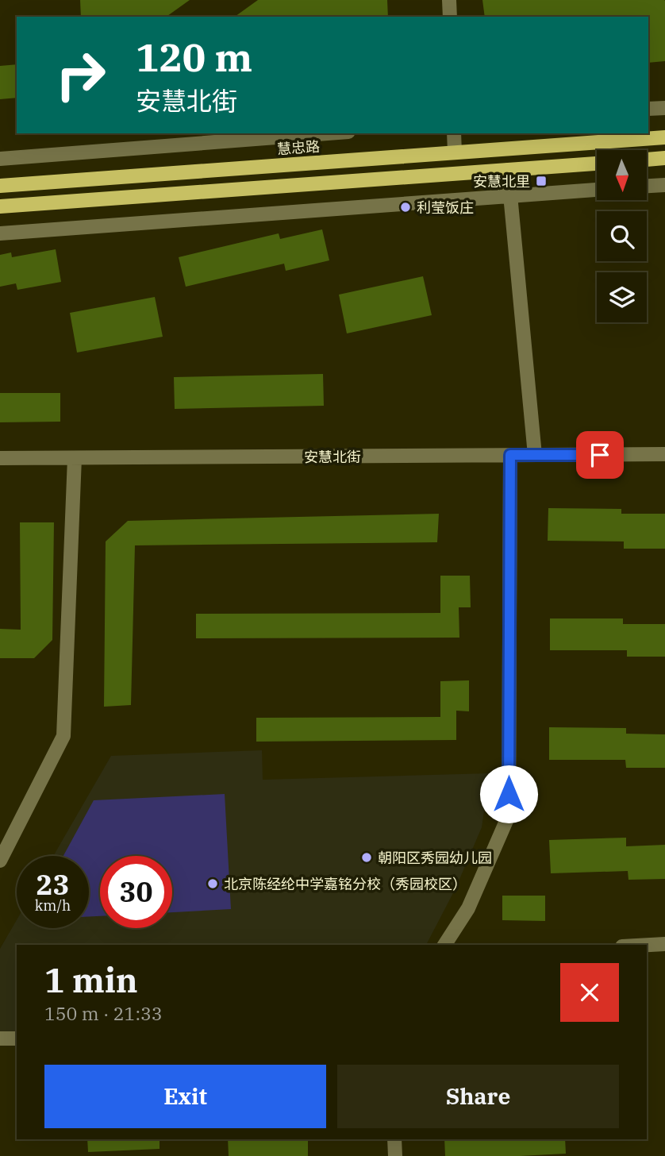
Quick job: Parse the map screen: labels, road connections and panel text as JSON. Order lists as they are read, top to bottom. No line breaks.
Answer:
{"streets":{"main road":["慧忠路"],"street":["安慧北街"]},"places":{"transit":["安慧北里"],"other":["利莹饭庄","朝阳区秀园幼儿园","北京陈经纶中学嘉铭分校（秀园校区）"]},"north":"bottom","page":{"turn":["120 m","安慧北街"],"speed":"23 km/h","limit":"30","heading":["1 min","150 m · 21:33"],"buttons":["Exit","Share"]}}
